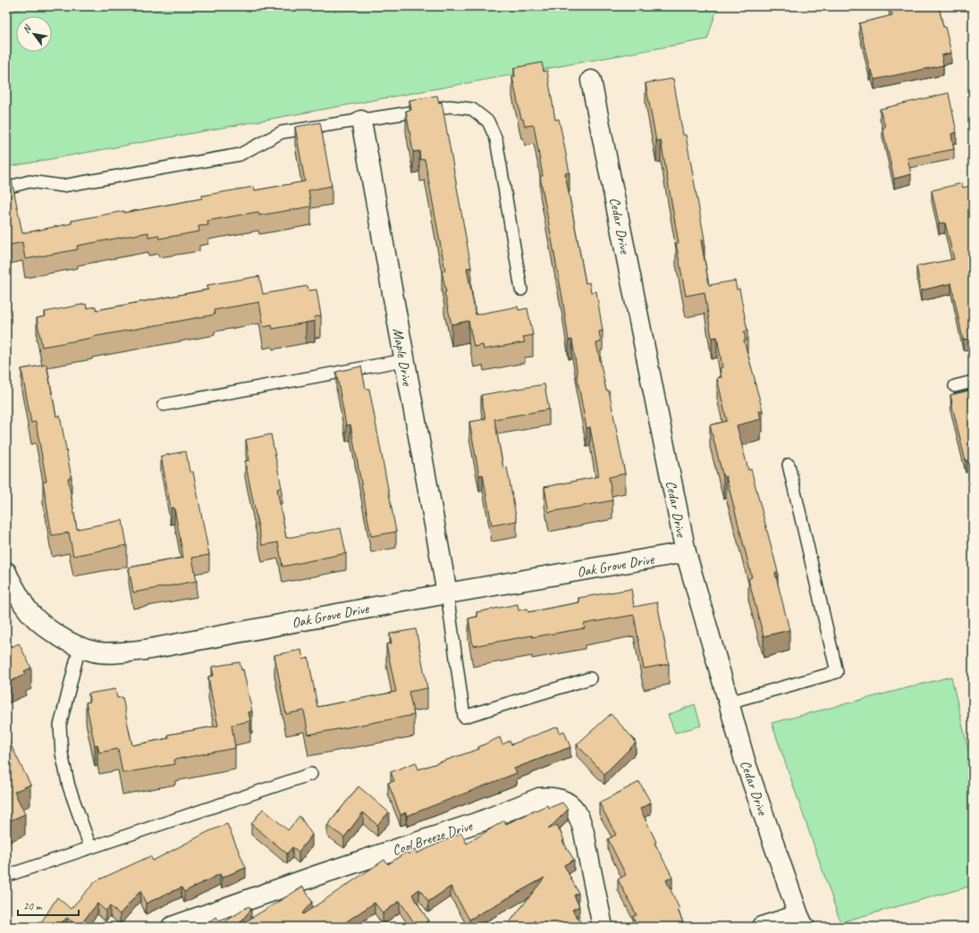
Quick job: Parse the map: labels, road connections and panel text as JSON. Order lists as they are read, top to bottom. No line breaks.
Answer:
{"streets":{"street":["Cedar Drive","Maple Drive","Oak Grove Drive","Cool Breeze Drive"]},"crossings":[["Cedar Drive","Oak Grove Drive"],["Maple Drive","Oak Grove Drive"]],"scale_bar":"20 m","north":"top left"}
